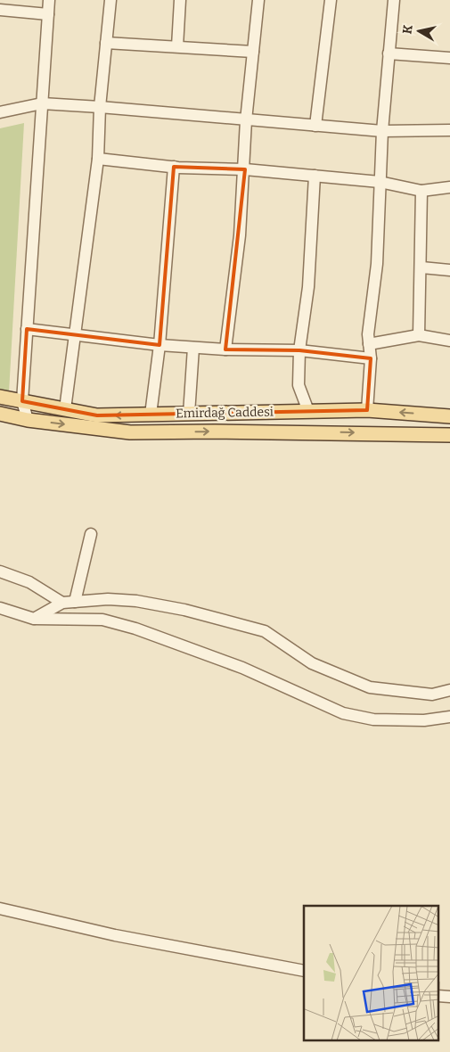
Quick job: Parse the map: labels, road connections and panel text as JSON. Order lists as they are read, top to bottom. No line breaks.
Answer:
{"streets":{"main road":["Emirdağ Caddesi"]},"north":"left"}
